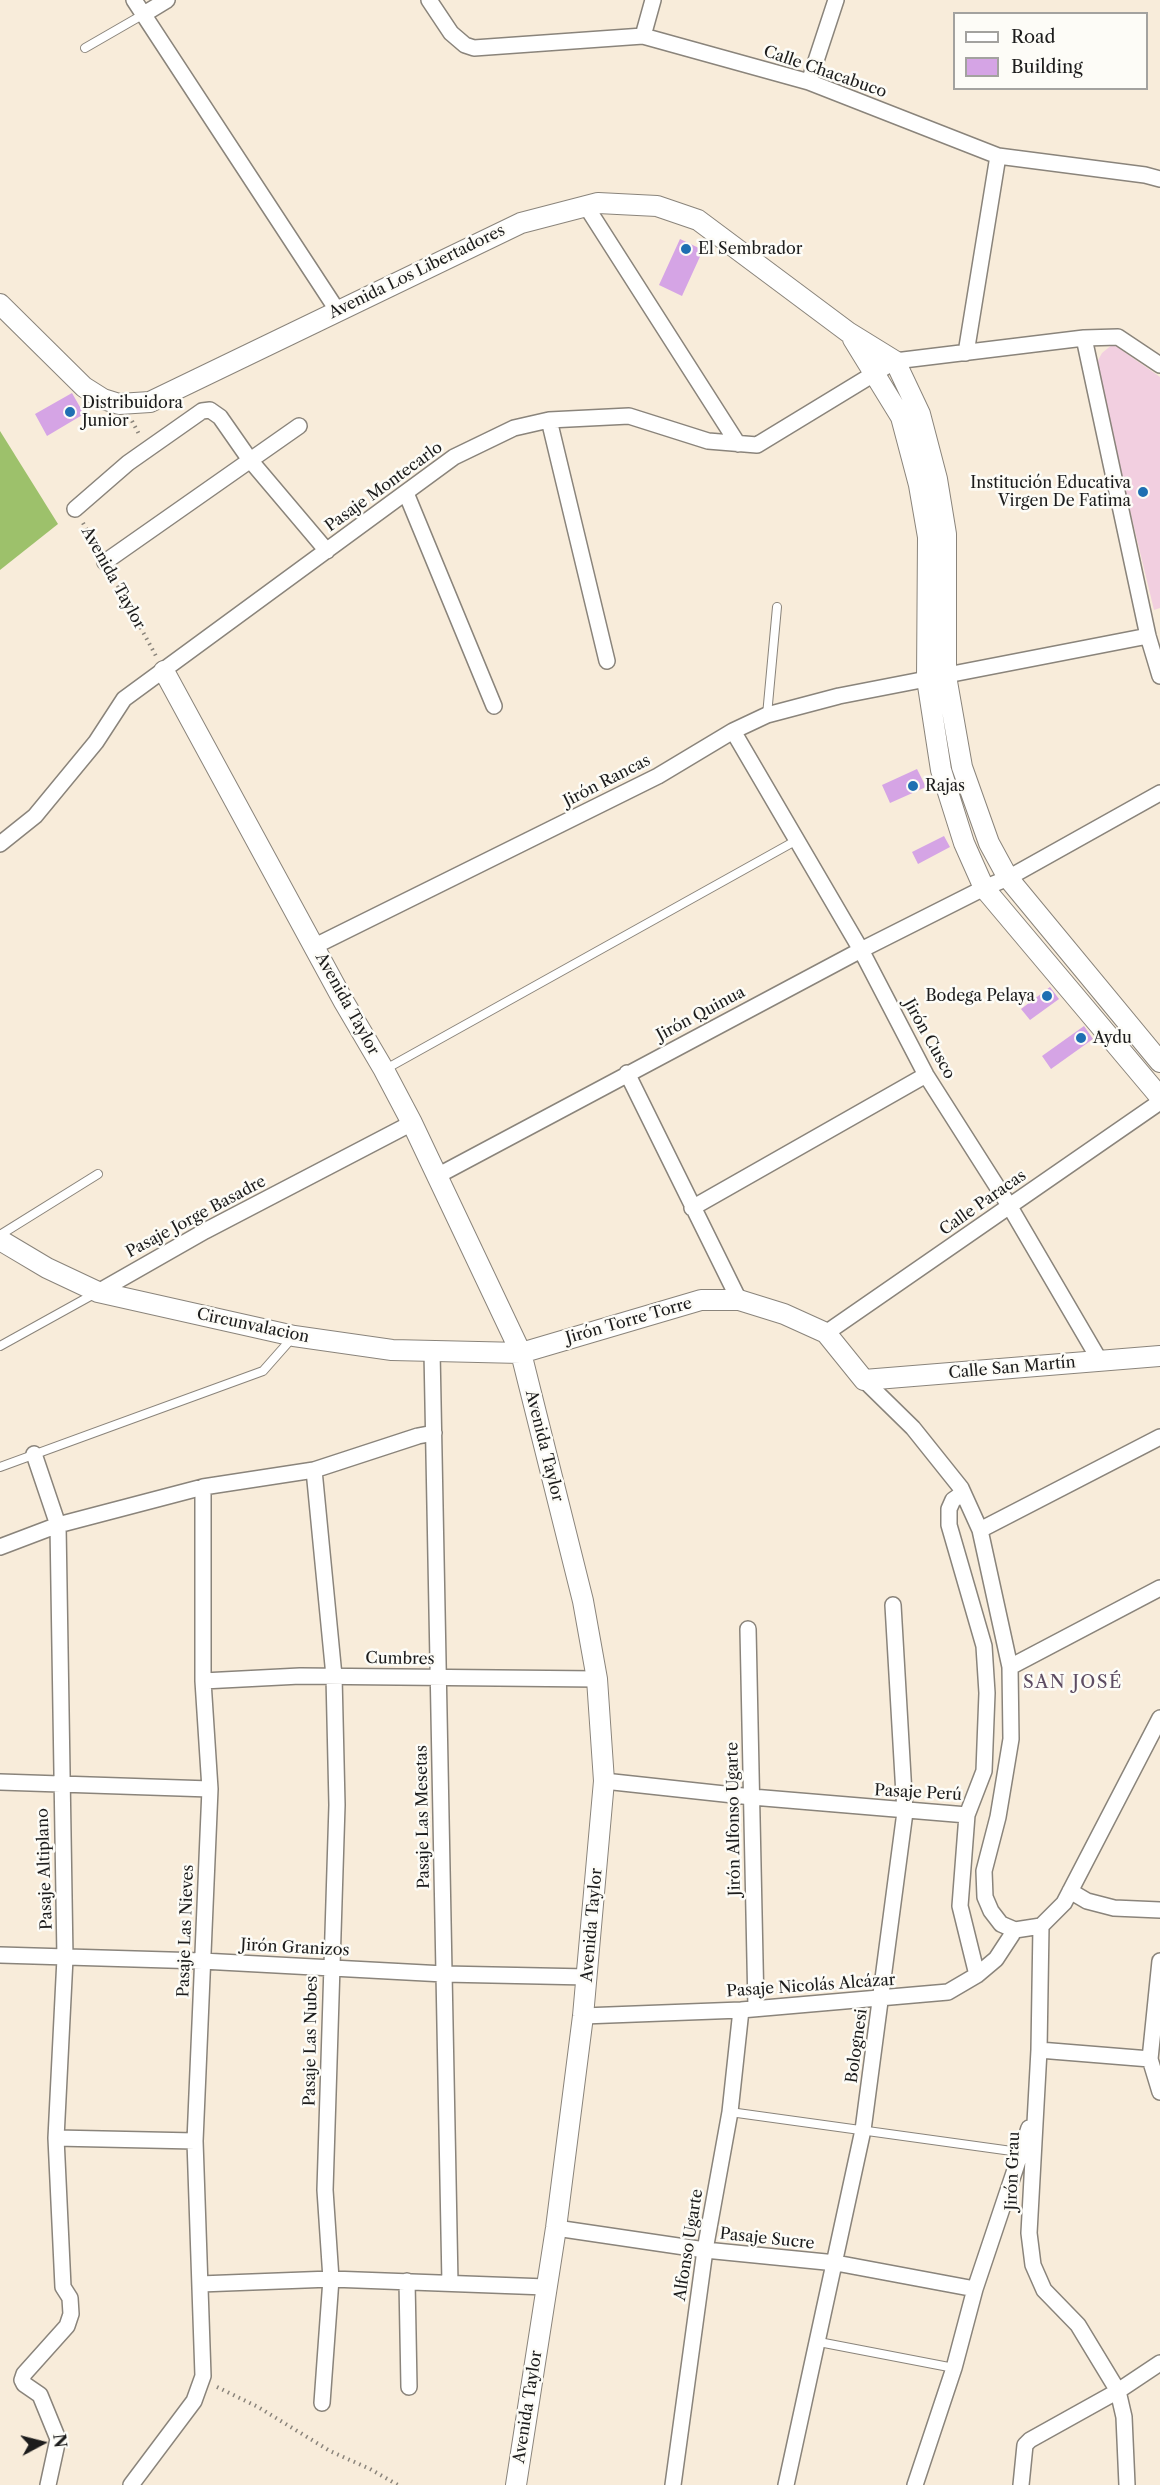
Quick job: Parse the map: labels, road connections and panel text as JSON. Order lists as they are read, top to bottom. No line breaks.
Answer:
{"streets":{"street":["Calle Chacabuco","Avenida Los Libertadores","Pasaje Montecarlo","Avenida Taylor","Jirón Rancas","Jirón Quinua","Jirón Cusco","Calle Paracas","Pasaje Jorge Basadre","Jirón Torre Torre","Circunvalacion","Calle San Martín","Cumbres","Pasaje Perú","Pasaje Las Mesetas","Jirón Alfonso Ugarte","Pasaje Altiplano","Pasaje Las Nieves","Jirón Granizos","Pasaje Nicolás Alcázar","Pasaje Las Nubes","Bolognesi","Jirón Grau","Pasaje Sucre","Alfonso Ugarte"]},"crossings":[["Avenida Los Libertadores","Pasaje Montecarlo"],["Avenida Los Libertadores","Jirón Rancas"],["Avenida Los Libertadores","Jirón Quinua"],["Pasaje Montecarlo","Avenida Taylor"],["Avenida Taylor","Jirón Rancas"],["Avenida Taylor","Jirón Quinua"],["Avenida Taylor","Pasaje Jorge Basadre"],["Avenida Taylor","Jirón Torre Torre"],["Avenida Taylor","Circunvalacion"],["Avenida Taylor","Cumbres"],["Avenida Taylor","Pasaje Perú"],["Avenida Taylor","Jirón Granizos"],["Avenida Taylor","Pasaje Nicolás Alcázar"],["Avenida Taylor","Pasaje Sucre"],["Jirón Rancas","Jirón Cusco"],["Jirón Quinua","Jirón Cusco"],["Jirón Cusco","Calle Paracas"],["Jirón Cusco","Calle San Martín"],["Pasaje Jorge Basadre","Circunvalacion"],["Jirón Torre Torre","Circunvalacion"],["Circunvalacion","Pasaje Las Mesetas"],["Cumbres","Pasaje Las Mesetas"],["Cumbres","Pasaje Las Nieves"],["Cumbres","Pasaje Las Nubes"],["Pasaje Perú","Jirón Alfonso Ugarte"],["Pasaje Perú","Bolognesi"],["Pasaje Las Mesetas","Jirón Granizos"],["Jirón Alfonso Ugarte","Pasaje Nicolás Alcázar"],["Jirón Alfonso Ugarte","Alfonso Ugarte"],["Pasaje Altiplano","Jirón Granizos"],["Pasaje Las Nieves","Jirón Granizos"],["Jirón Granizos","Pasaje Las Nubes"],["Pasaje Nicolás Alcázar","Bolognesi"],["Pasaje Nicolás Alcázar","Alfonso Ugarte"],["Bolognesi","Pasaje Sucre"],["Pasaje Sucre","Alfonso Ugarte"]],"districts":["SAN JOSÉ"],"places":["El Sembrador","Distribuidora Junior","Institución Educativa Virgen De Fatima","Rajas","Bodega Pelaya","Aydu"],"legend":["Road","Building"],"north":"right"}
